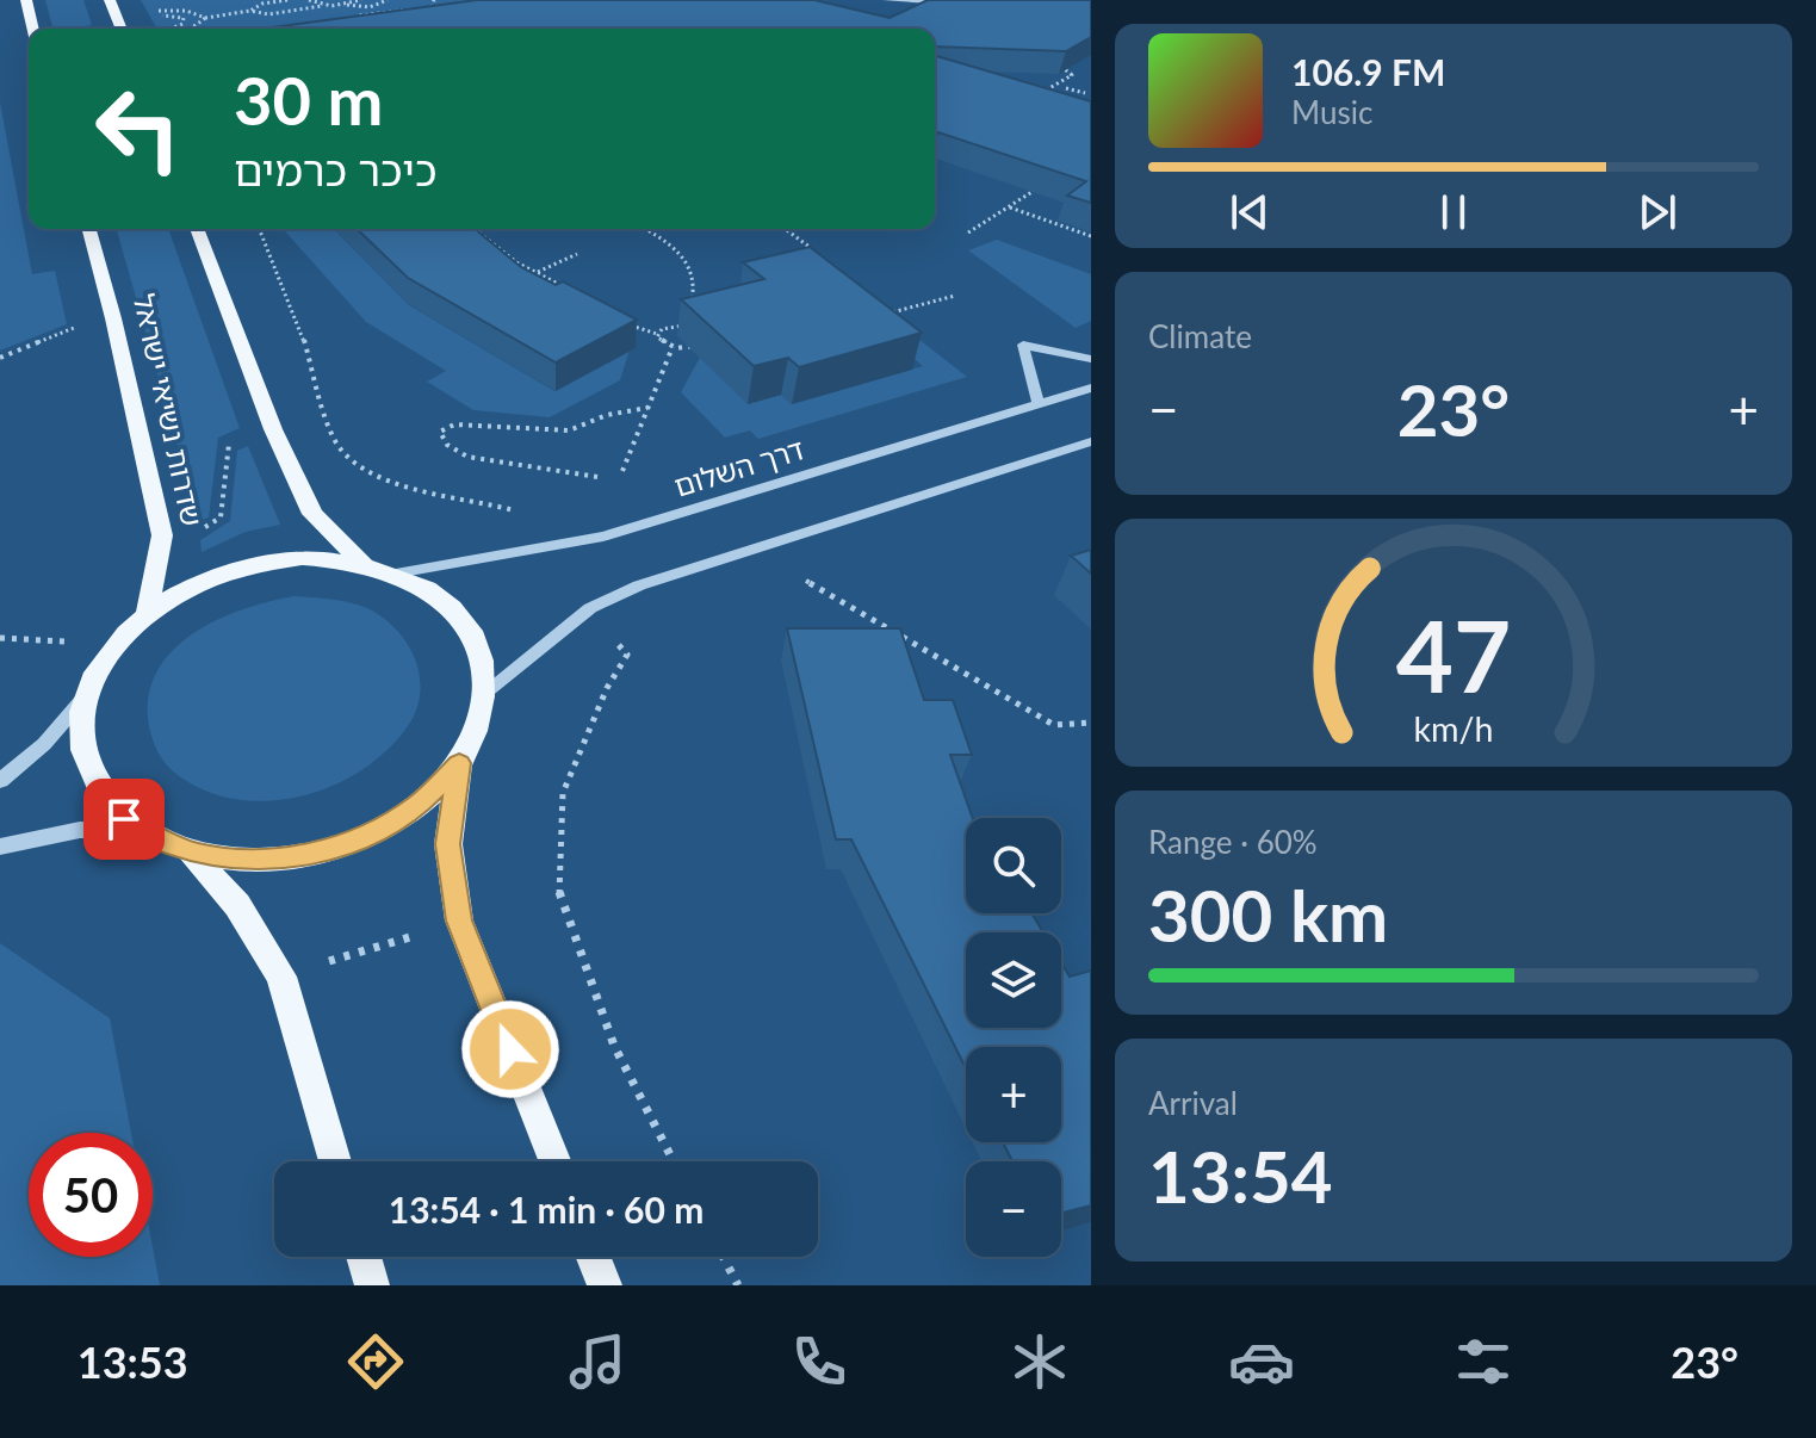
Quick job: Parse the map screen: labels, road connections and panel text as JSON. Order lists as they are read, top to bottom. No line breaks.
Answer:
{"streets":{"main road":["שדרות נשיאי ישראל"],"street":["דרך השלום"]},"page":{"turn":["30 m","כיכר כרמים"],"song":["106.9 FM","Music"],"tile":["Climate",["Range · 60%","300 km"],["Arrival","13:54"]],"heat":["−","23°","+"],"map_buttons":["+","−"],"limit":"50","trip":"13:54 · 1 min · 60 m","tabs":["13:53","23°"],"gauge":["47","km/h"]}}
